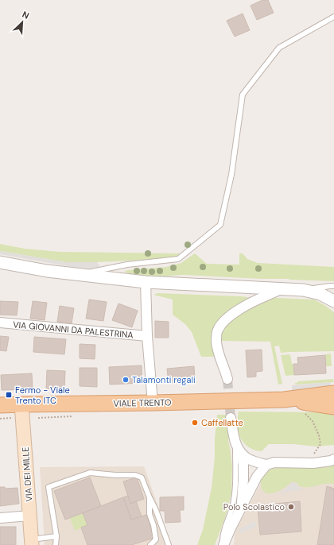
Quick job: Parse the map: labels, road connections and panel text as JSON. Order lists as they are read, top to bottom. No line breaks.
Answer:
{"streets":{"main road":["VIALE TRENTO","VIA DEI MILLE"],"street":["VIA GIOVANNI DA PALESTRINA"]},"crossings":[["VIALE TRENTO","VIA DEI MILLE"]],"places":{"other":["Talamonti regali","Caffellatte","Polo Scolastico"],"transit":["Fermo - Viale Trento ITC"]},"north":"top right"}
